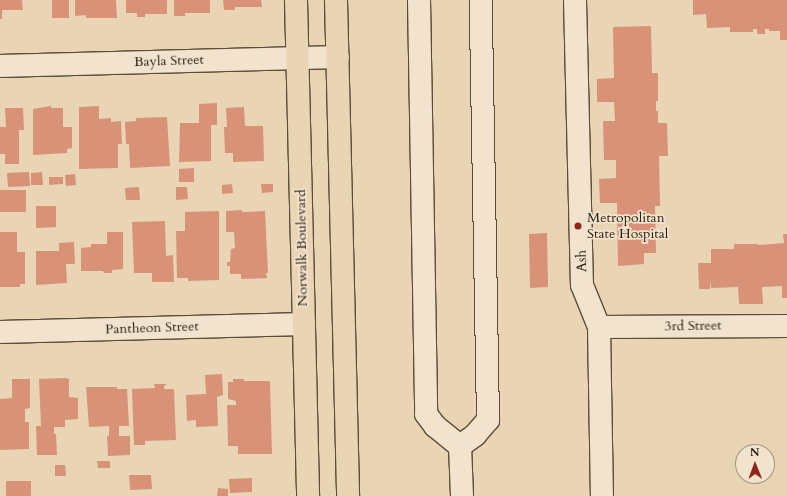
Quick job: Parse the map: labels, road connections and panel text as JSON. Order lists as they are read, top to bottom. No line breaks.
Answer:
{"streets":{"main road":["Norwalk Boulevard"],"street":["Bayla Street","Ash","3rd Street","Pantheon Street"]},"crossings":[["Bayla Street","Norwalk Boulevard"],["Norwalk Boulevard","Pantheon Street"],["Ash","3rd Street"]],"places":["Metropolitan State Hospital"],"north":"top"}
